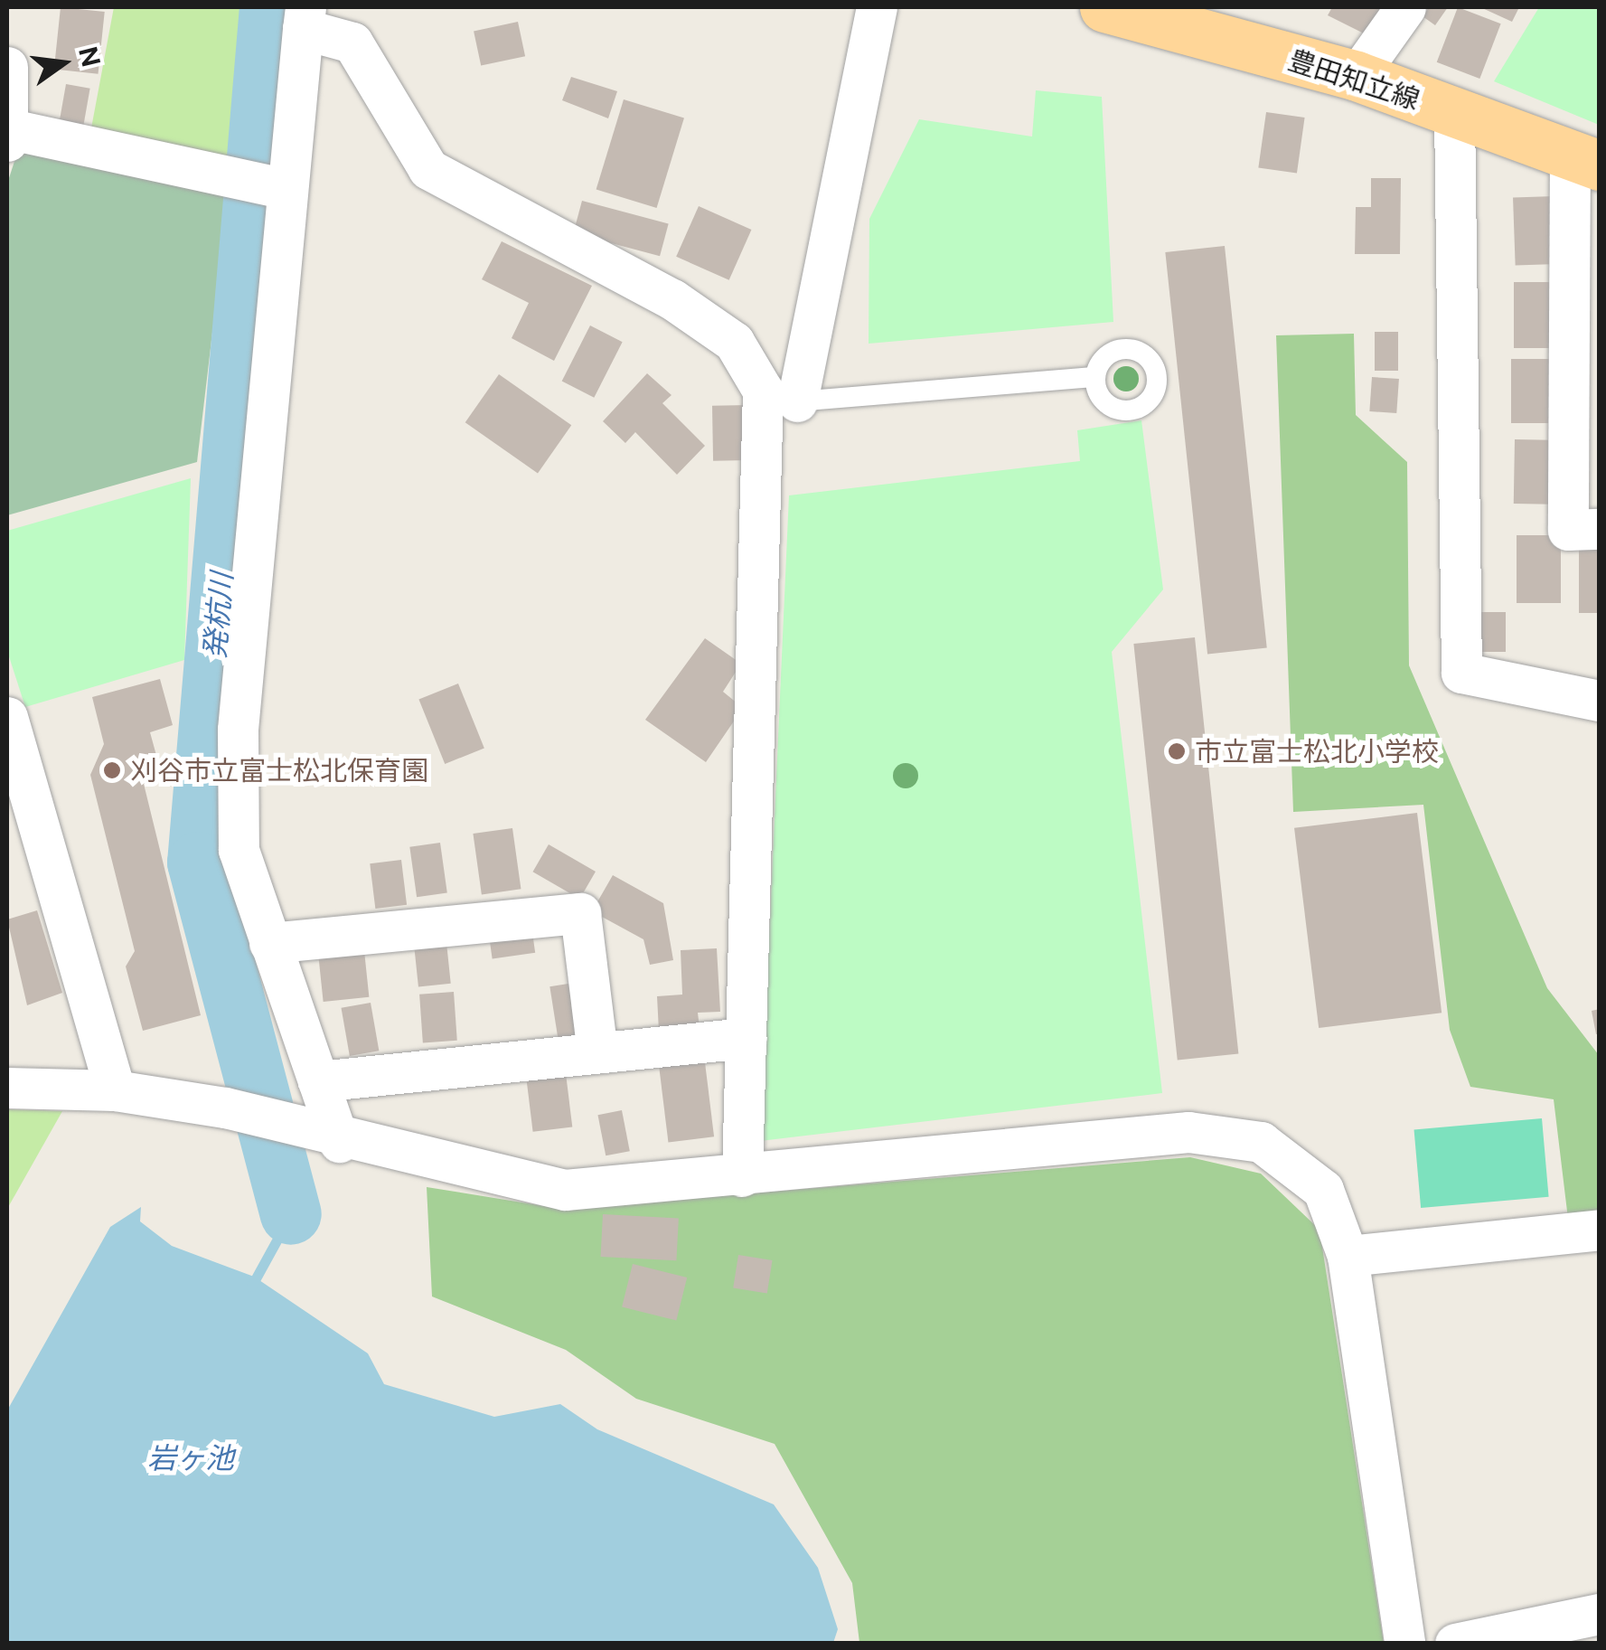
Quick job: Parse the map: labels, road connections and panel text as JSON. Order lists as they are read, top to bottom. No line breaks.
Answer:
{"streets":{"main road":["豊田知立線"]},"water":["発杭川","岩ヶ池"],"places":["市立富士松北小学校","刈谷市立富士松北保育園"],"north":"right"}
